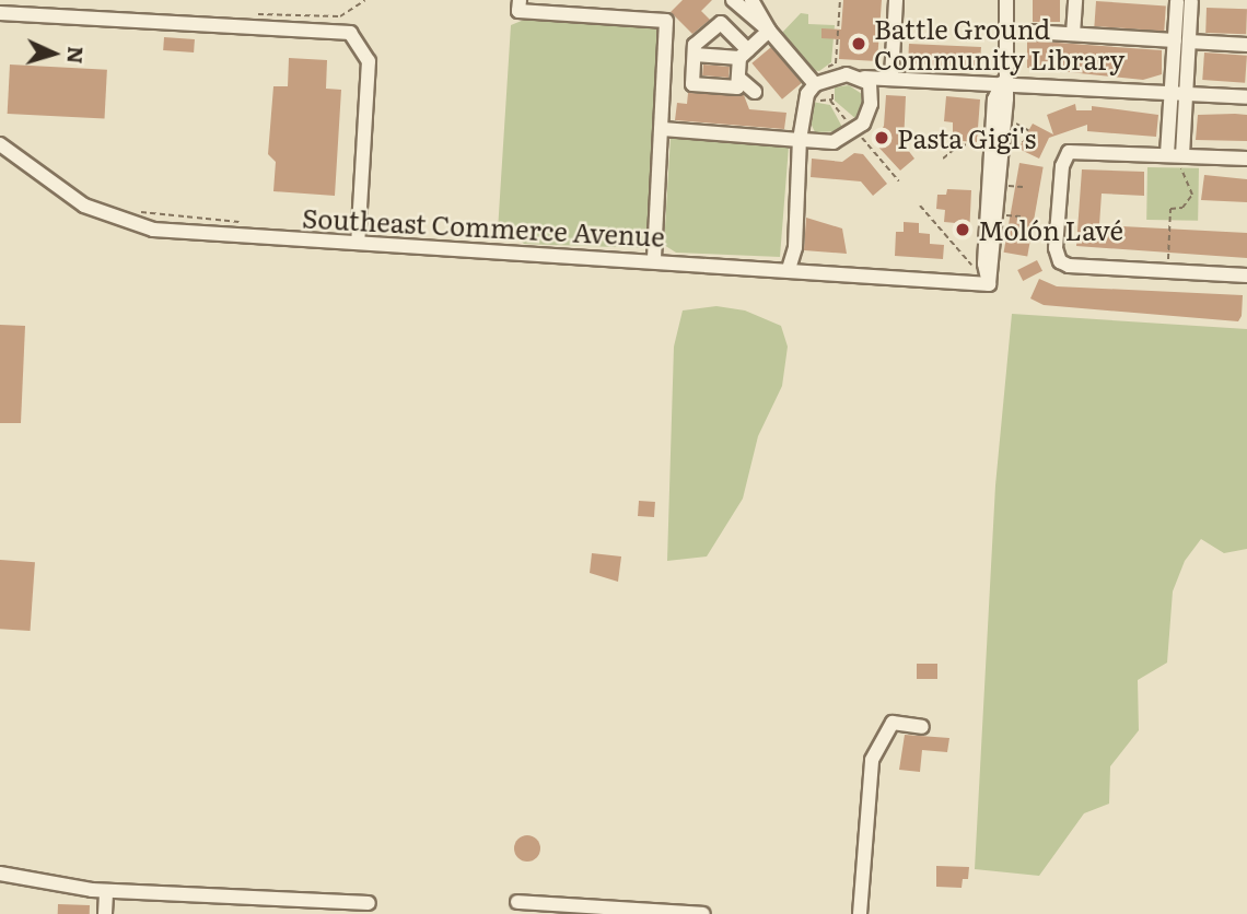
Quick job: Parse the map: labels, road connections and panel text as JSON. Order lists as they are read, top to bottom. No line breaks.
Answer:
{"streets":{"street":["Southeast Commerce Avenue"]},"places":["Battle Ground Community Library","Pasta Gigi's","Molón Lavé"],"north":"right"}
